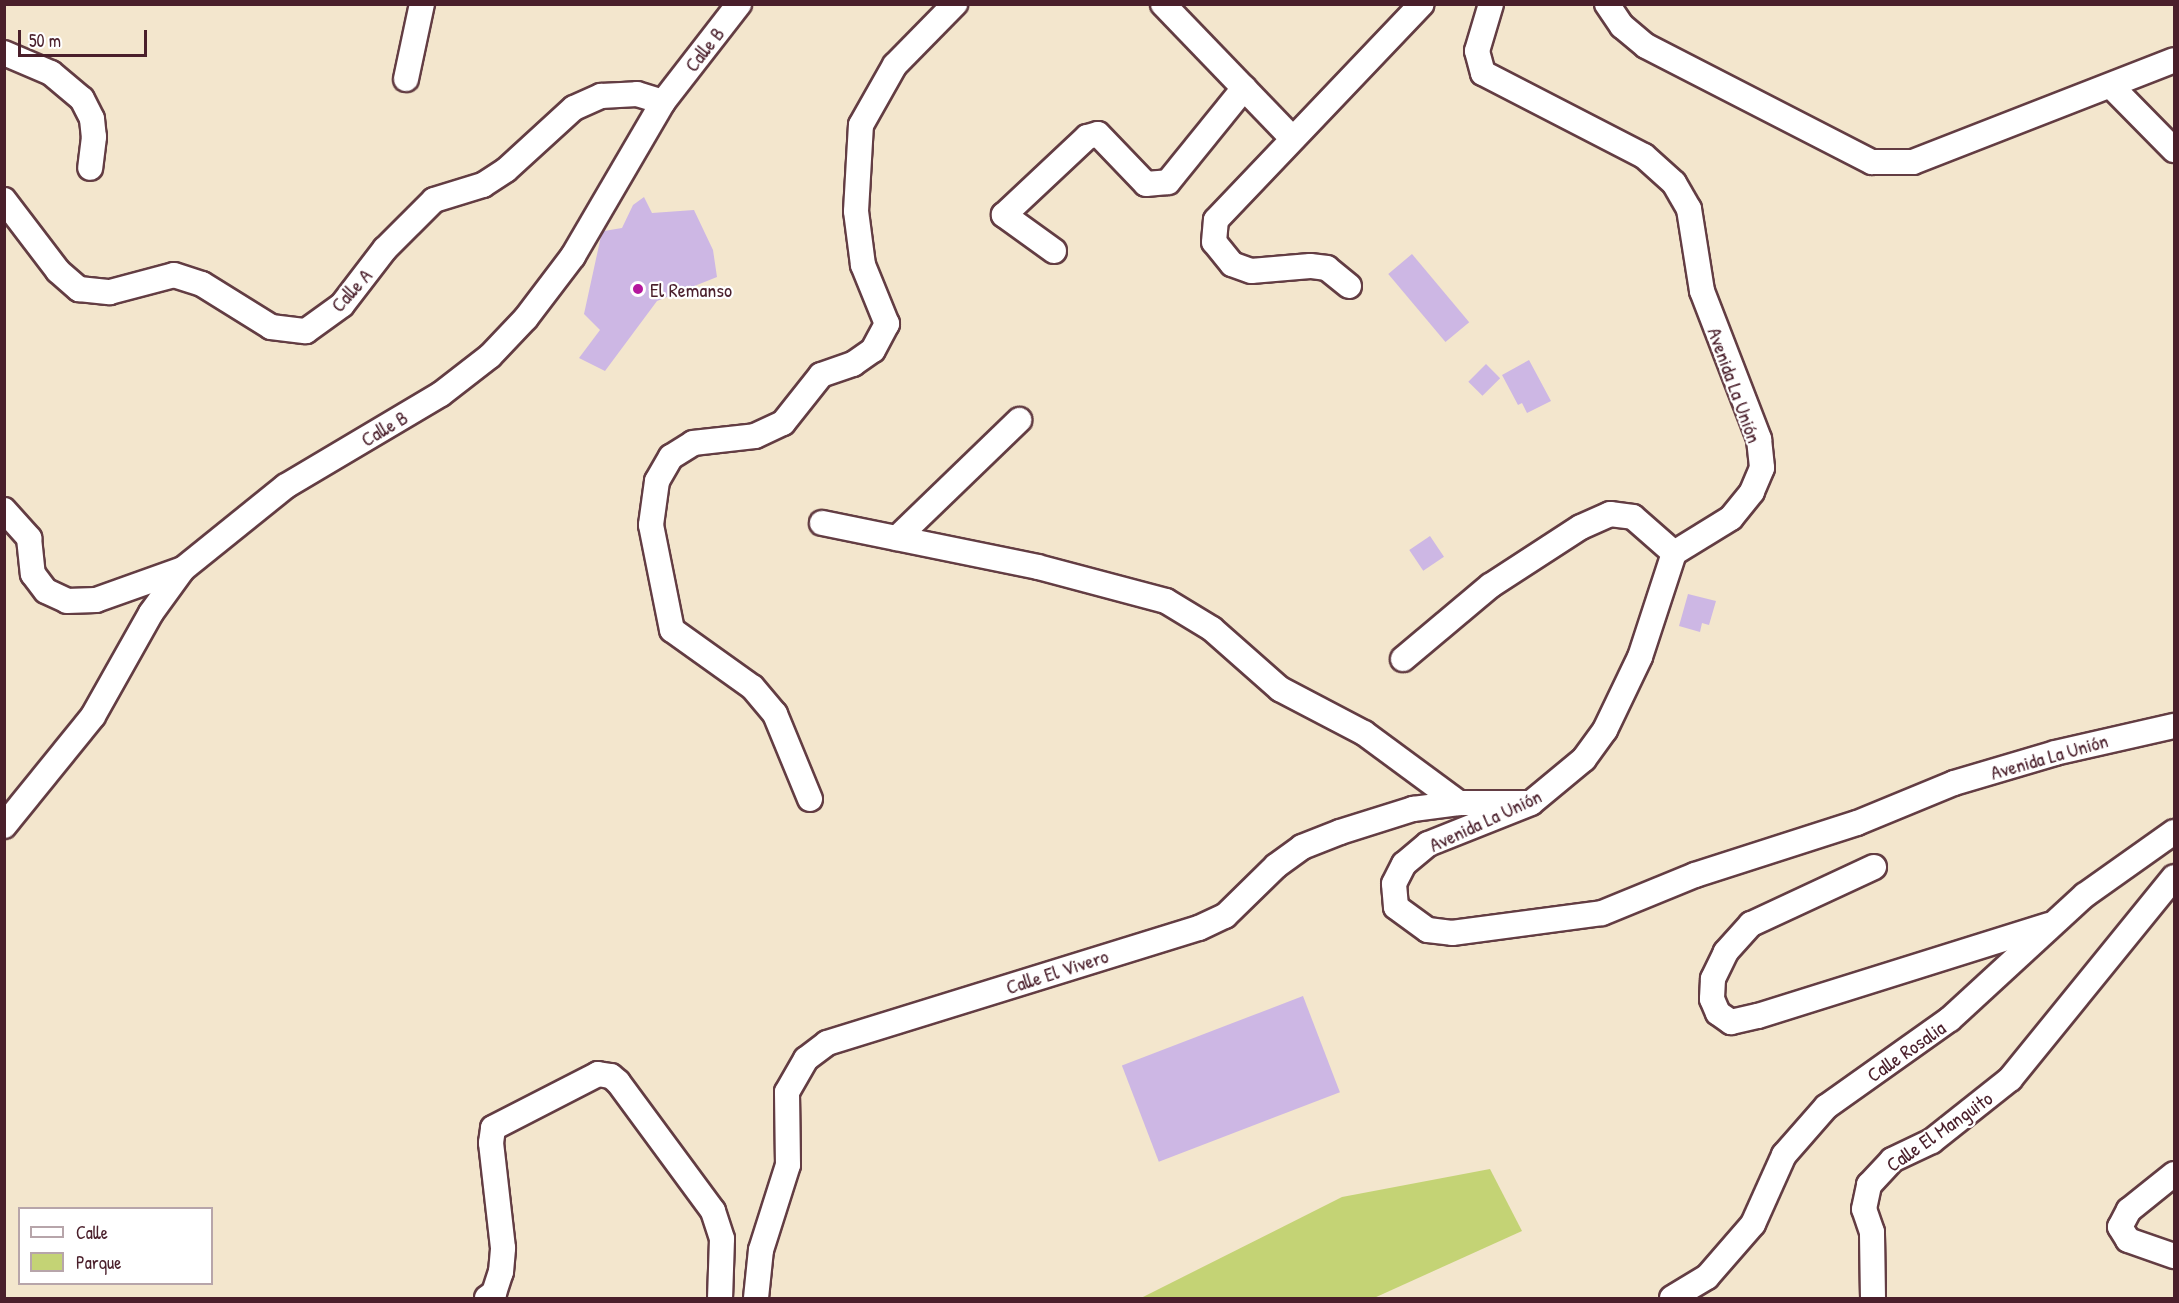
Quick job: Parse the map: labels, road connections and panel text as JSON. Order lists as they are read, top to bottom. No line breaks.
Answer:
{"streets":{"street":["Calle B","Calle A","Avenida La Unión","Calle El Vivero","Calle Rosalia","Calle El Manguito"]},"crossings":[["Calle B","Calle A"],["Avenida La Unión","Calle El Vivero"]],"places":["El Remanso"],"legend":["Calle","Parque"],"scale_bar":"50 m"}
